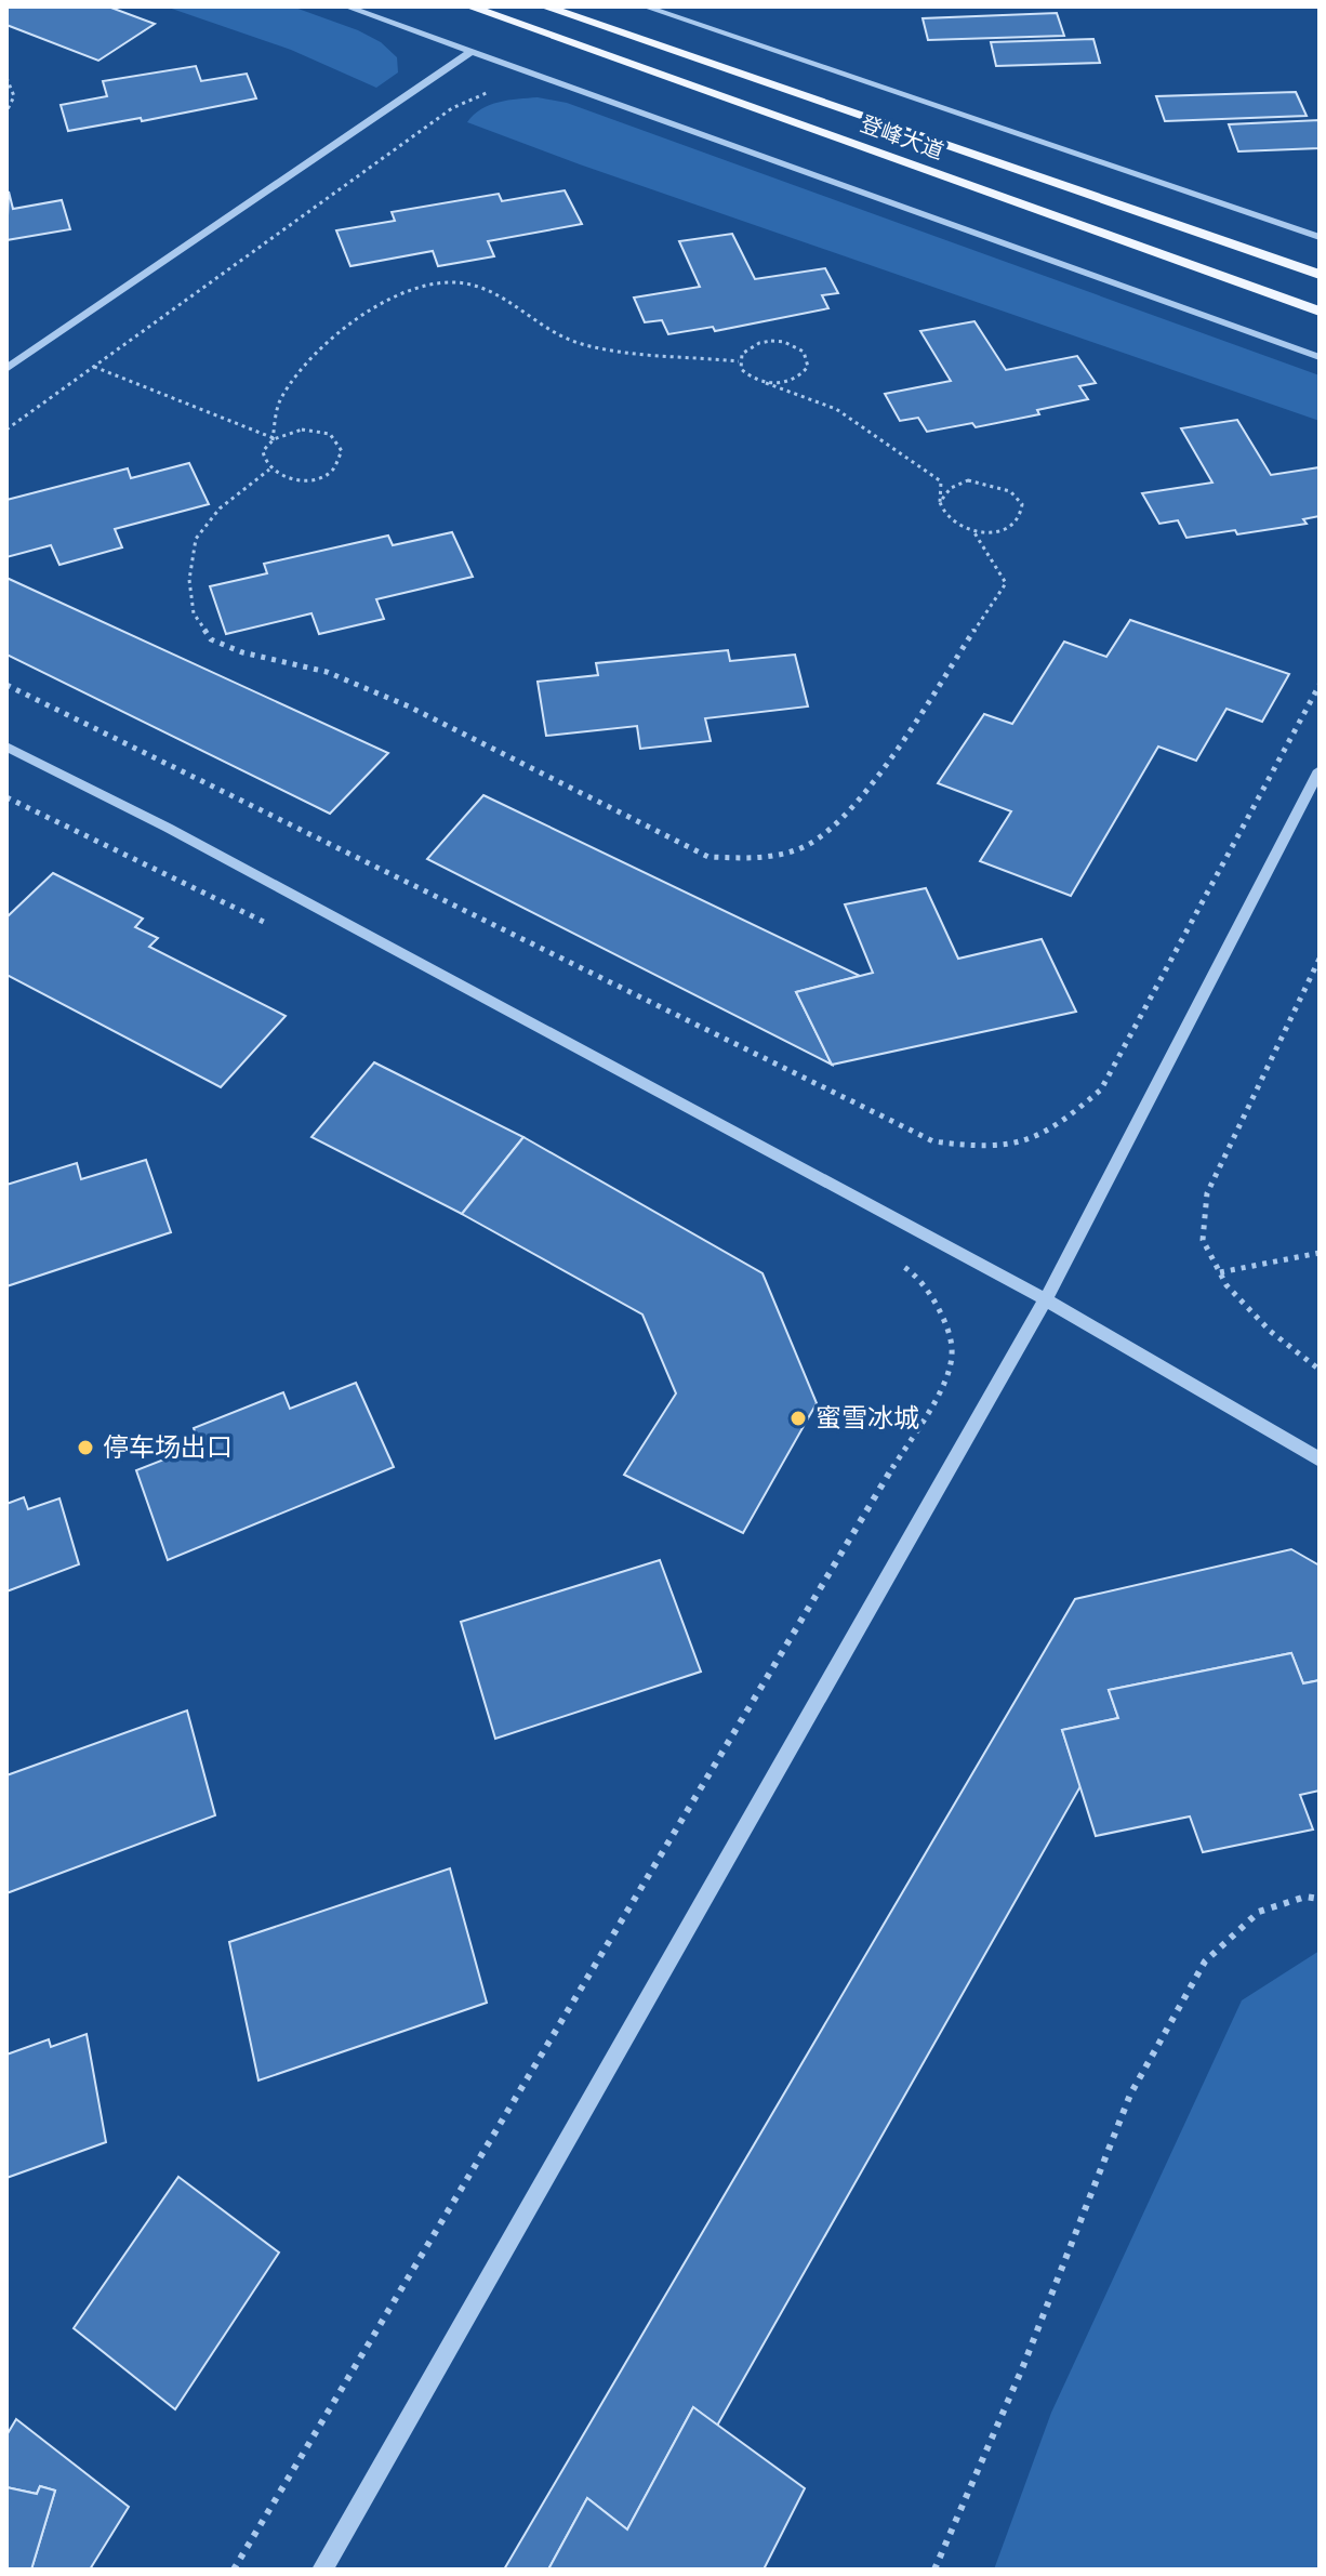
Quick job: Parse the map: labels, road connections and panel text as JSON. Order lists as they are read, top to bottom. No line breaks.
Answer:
{"streets":{"main road":["登峰大道"]},"places":["蜜雪冰城","停车场出口"]}
